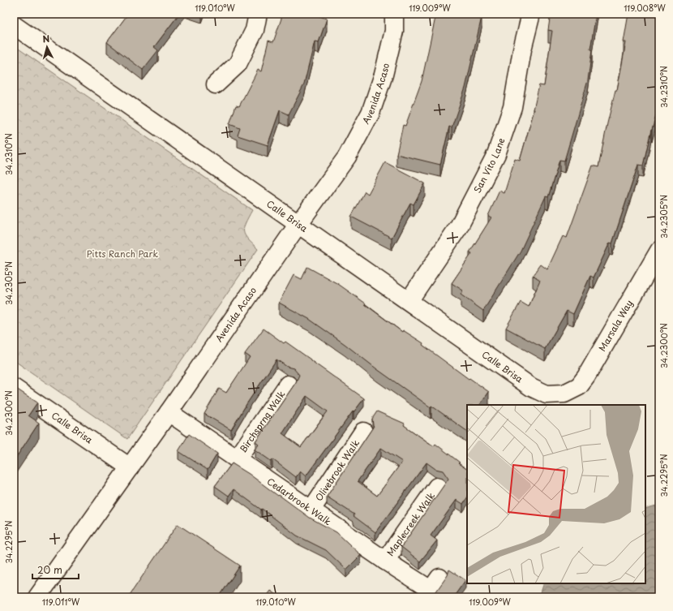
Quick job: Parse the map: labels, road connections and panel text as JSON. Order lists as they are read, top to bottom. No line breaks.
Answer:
{"streets":{"street":["Avenida Acaso","San Vito Lane","Calle Brisa","Marsala Way","Birchsprng Walk","Olivebrook Walk","Cedarbrook Walk","Maplecreek Walk"]},"crossings":[["Avenida Acaso","Calle Brisa"],["Avenida Acaso","Cedarbrook Walk"],["San Vito Lane","Calle Brisa"],["Calle Brisa","Marsala Way"],["Birchsprng Walk","Cedarbrook Walk"],["Olivebrook Walk","Cedarbrook Walk"],["Cedarbrook Walk","Maplecreek Walk"]],"parks":["Pitts Ranch Park"],"scale_bar":"20 m","north":"top","coordinates":["119.010°W","119.009°W","119.008°W","34.2310°N","34.2305°N","34.2300°N","34.2295°N","119.011°W"]}
